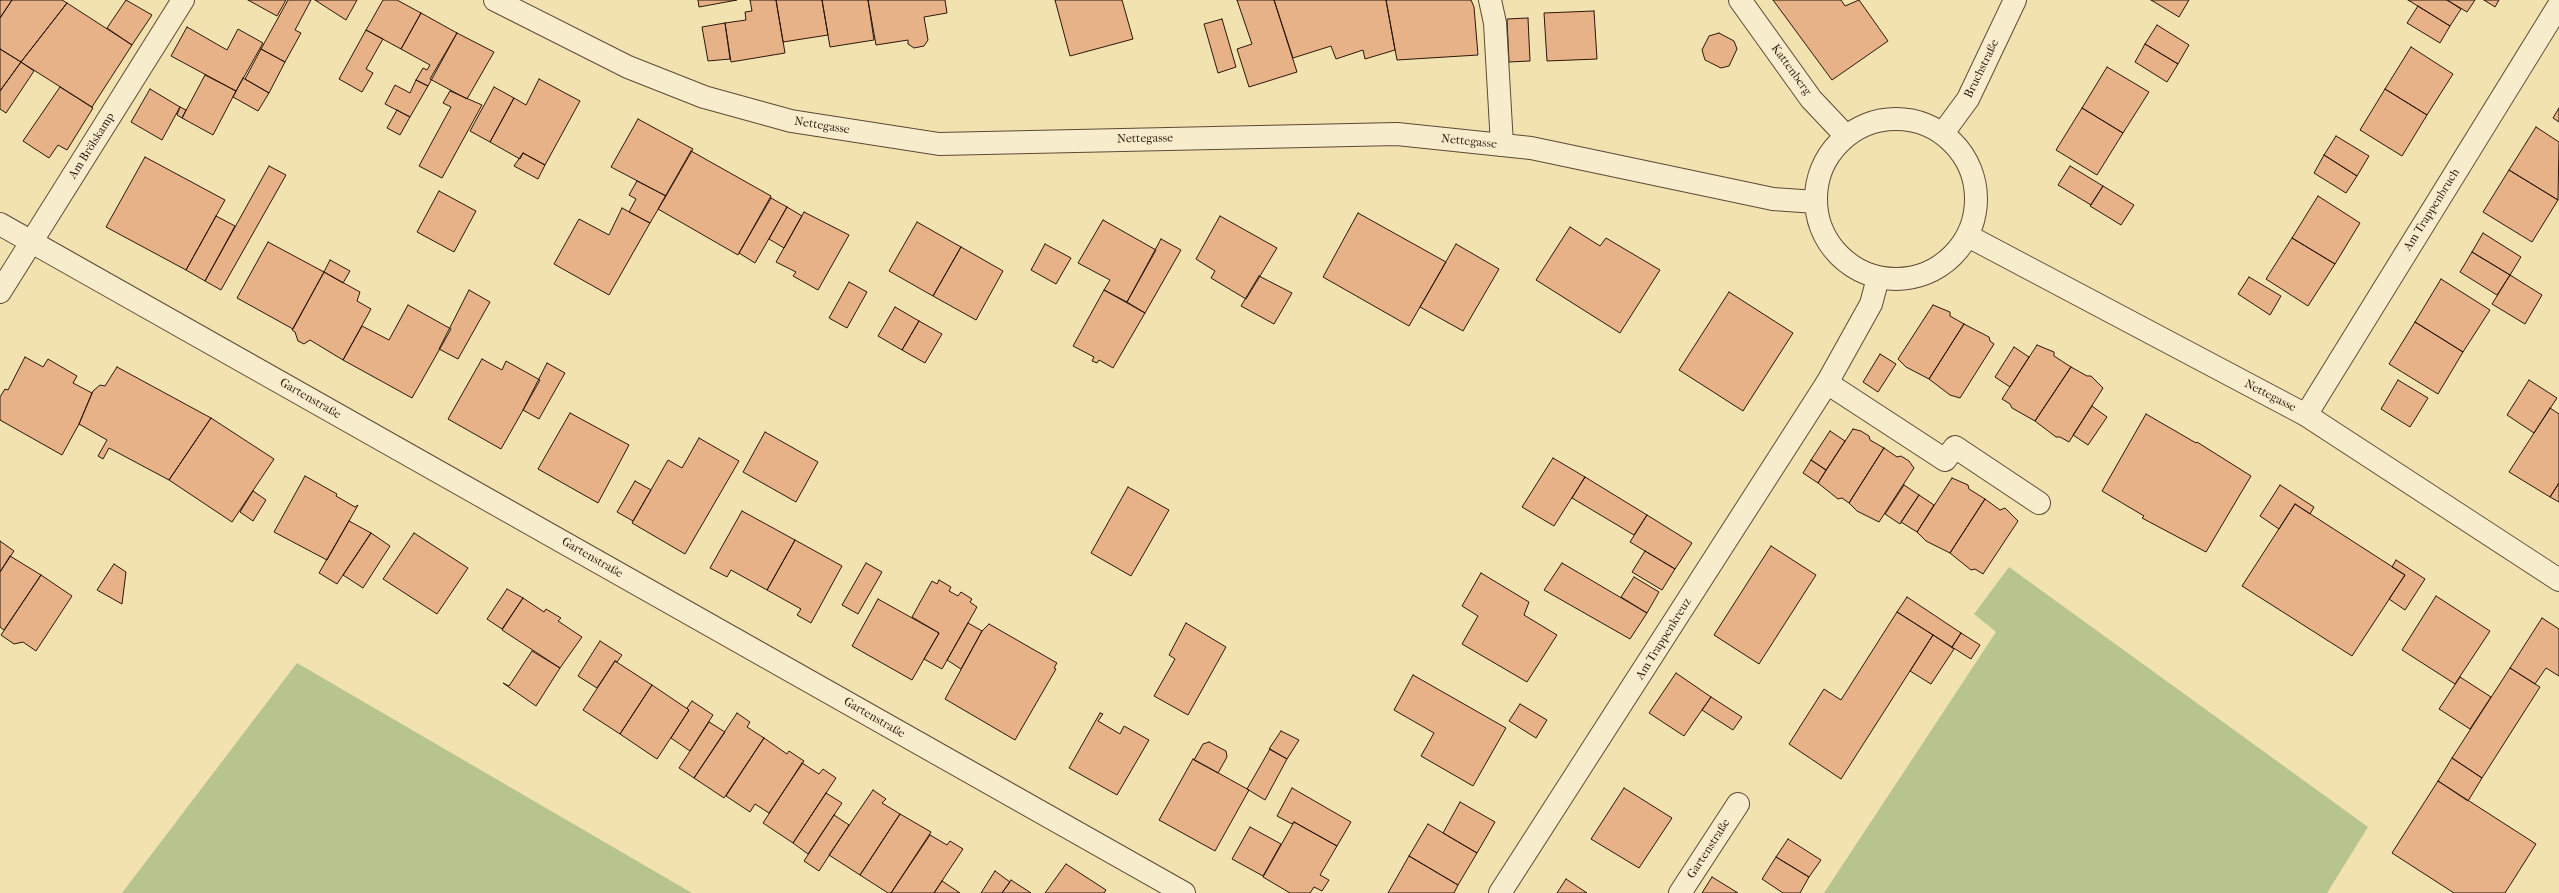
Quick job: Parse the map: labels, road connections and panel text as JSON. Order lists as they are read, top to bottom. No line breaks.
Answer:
{"streets":{"street":["Bruchstraße","Kattenberg","Nettegasse","Am Brölskamp","Am Trappenbruch","Gartenstraße","Am Trappenkreuz"]},"crossings":[["Nettegasse","Am Trappenbruch"],["Am Brölskamp","Gartenstraße"]]}
